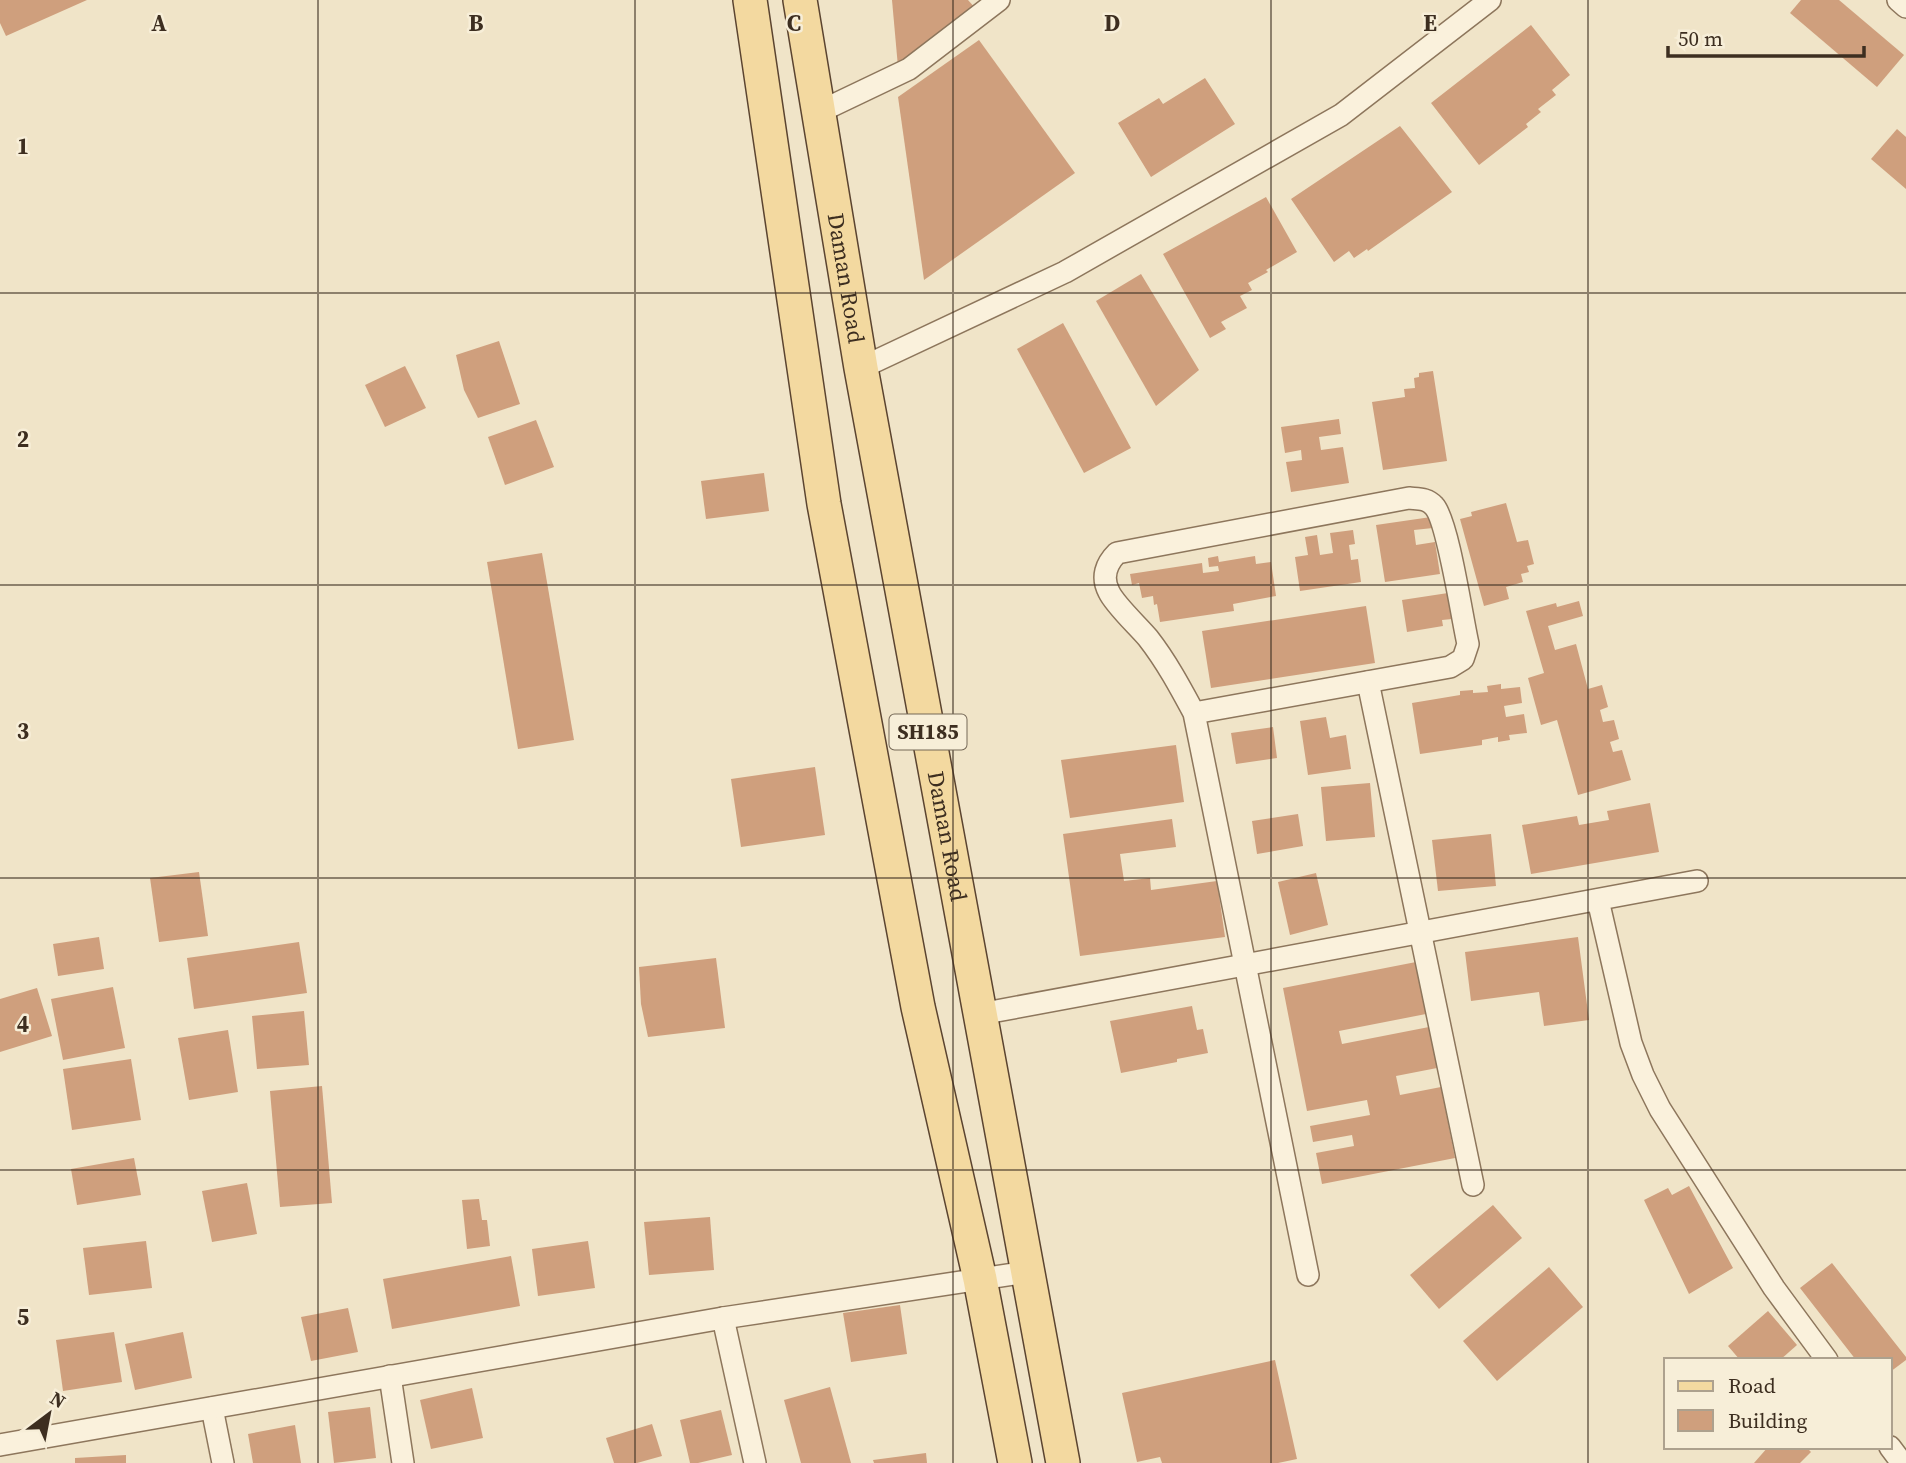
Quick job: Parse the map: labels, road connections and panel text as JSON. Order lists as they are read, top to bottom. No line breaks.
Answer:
{"streets":{"main road":["Daman Road","SH185"]},"legend":["Road","Building"],"scale_bar":"50 m","north":"top right","grid":{"columns":["A","B","C","D","E"],"rows":["1","2","3","4","5"]}}
